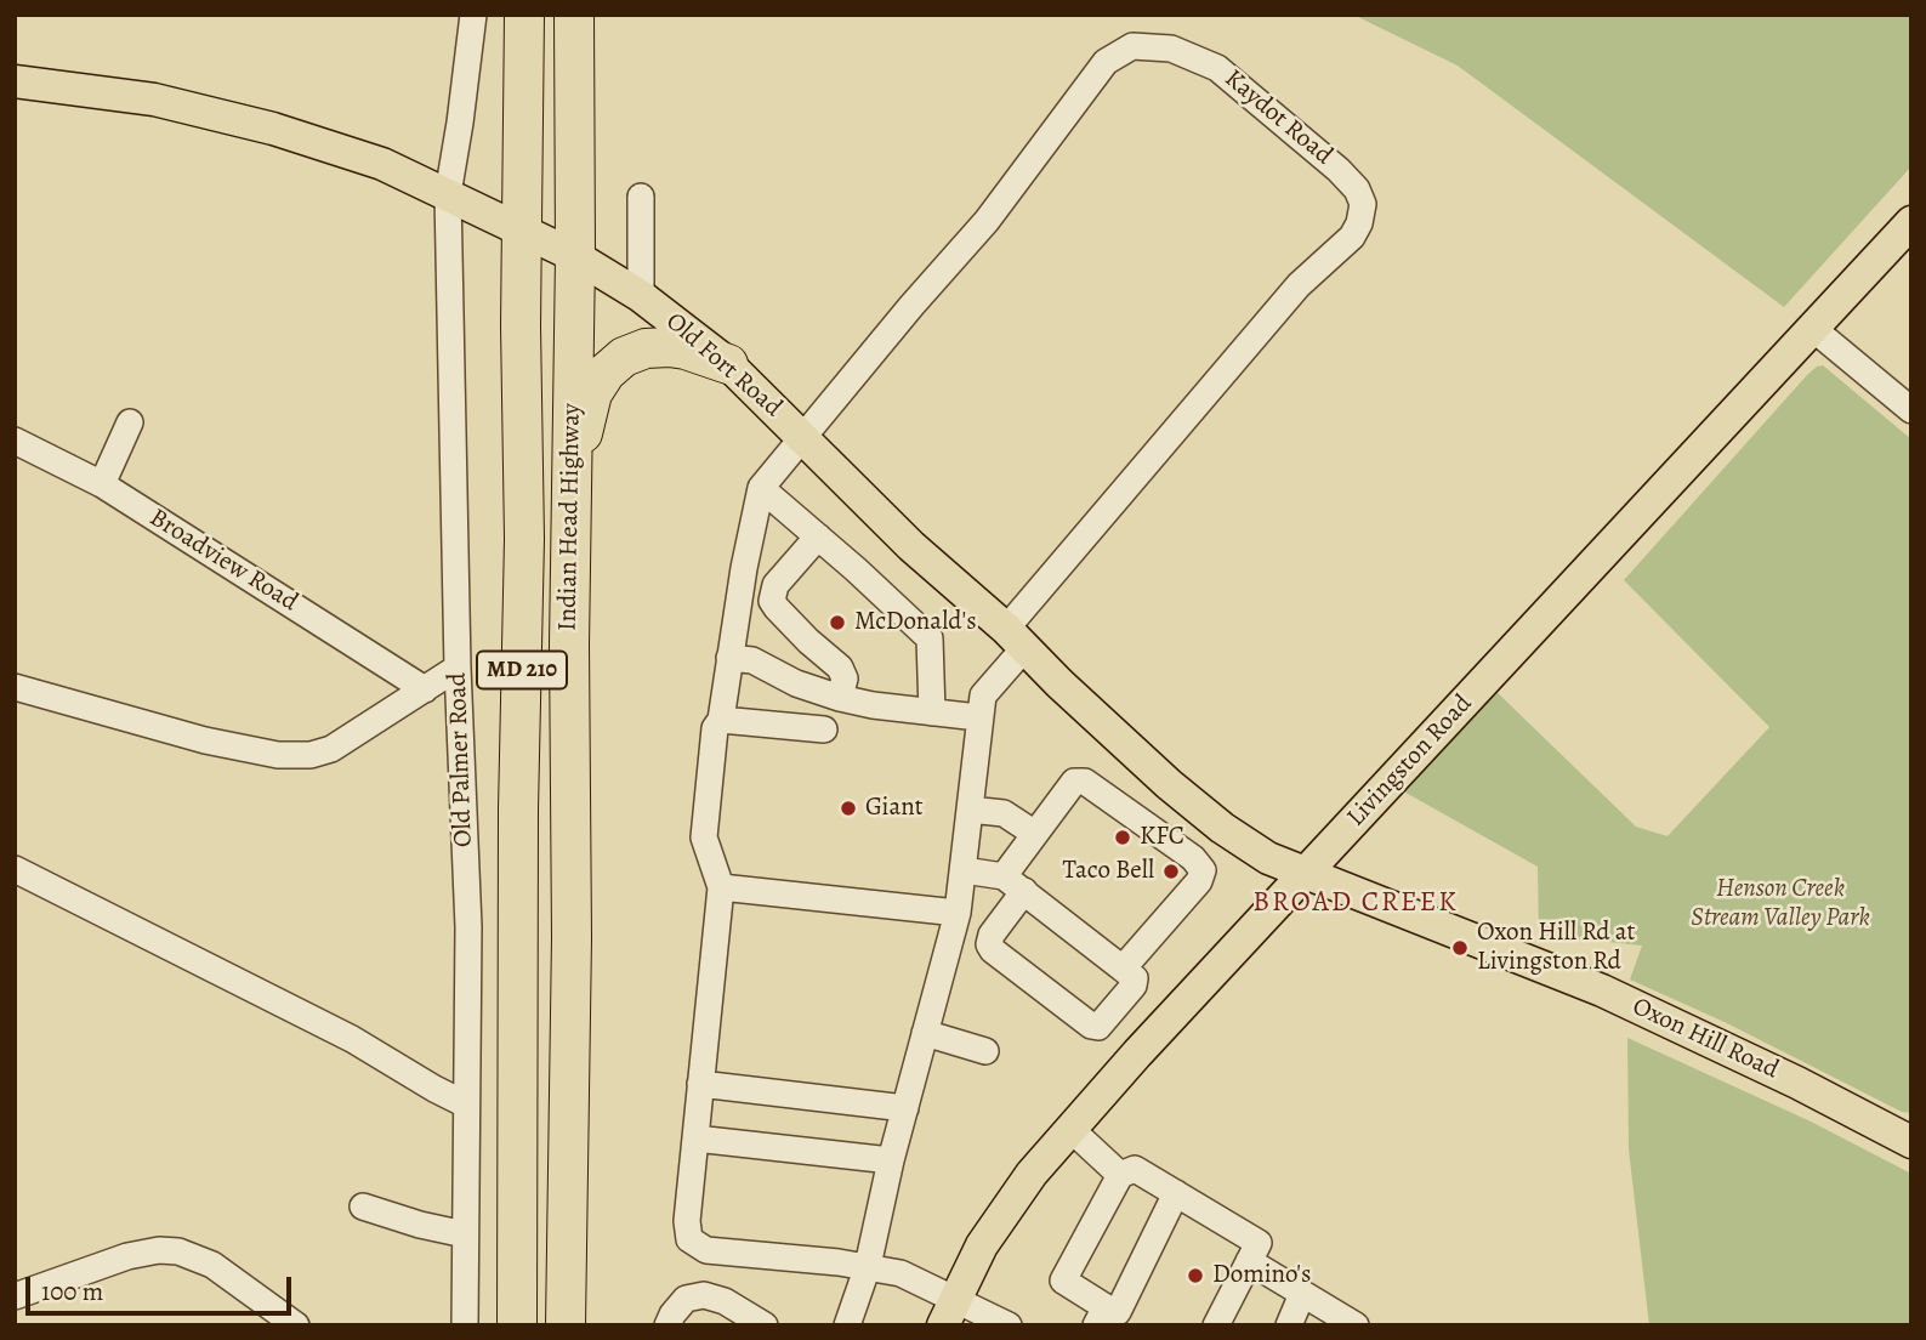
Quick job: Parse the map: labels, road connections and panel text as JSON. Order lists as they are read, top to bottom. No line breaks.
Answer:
{"streets":{"highway":["Indian Head Highway","MD 210"],"main road":["Old Fort Road","Livingston Road","Oxon Hill Road"],"street":["Kaydot Road","Broadview Road","Old Palmer Road"]},"crossings":[["Kaydot Road","Old Fort Road"],["Old Fort Road","Indian Head Highway"],["Old Fort Road","Old Palmer Road"],["Old Fort Road","Livingston Road"],["Old Fort Road","Oxon Hill Road"],["Livingston Road","Oxon Hill Road"]],"districts":["BROAD CREEK"],"parks":["Henson Creek Stream Valley Park"],"places":["McDonald's","Giant","KFC","Taco Bell","Oxon Hill Rd at Livingston Rd","Domino's"],"scale_bar":"100 m"}
